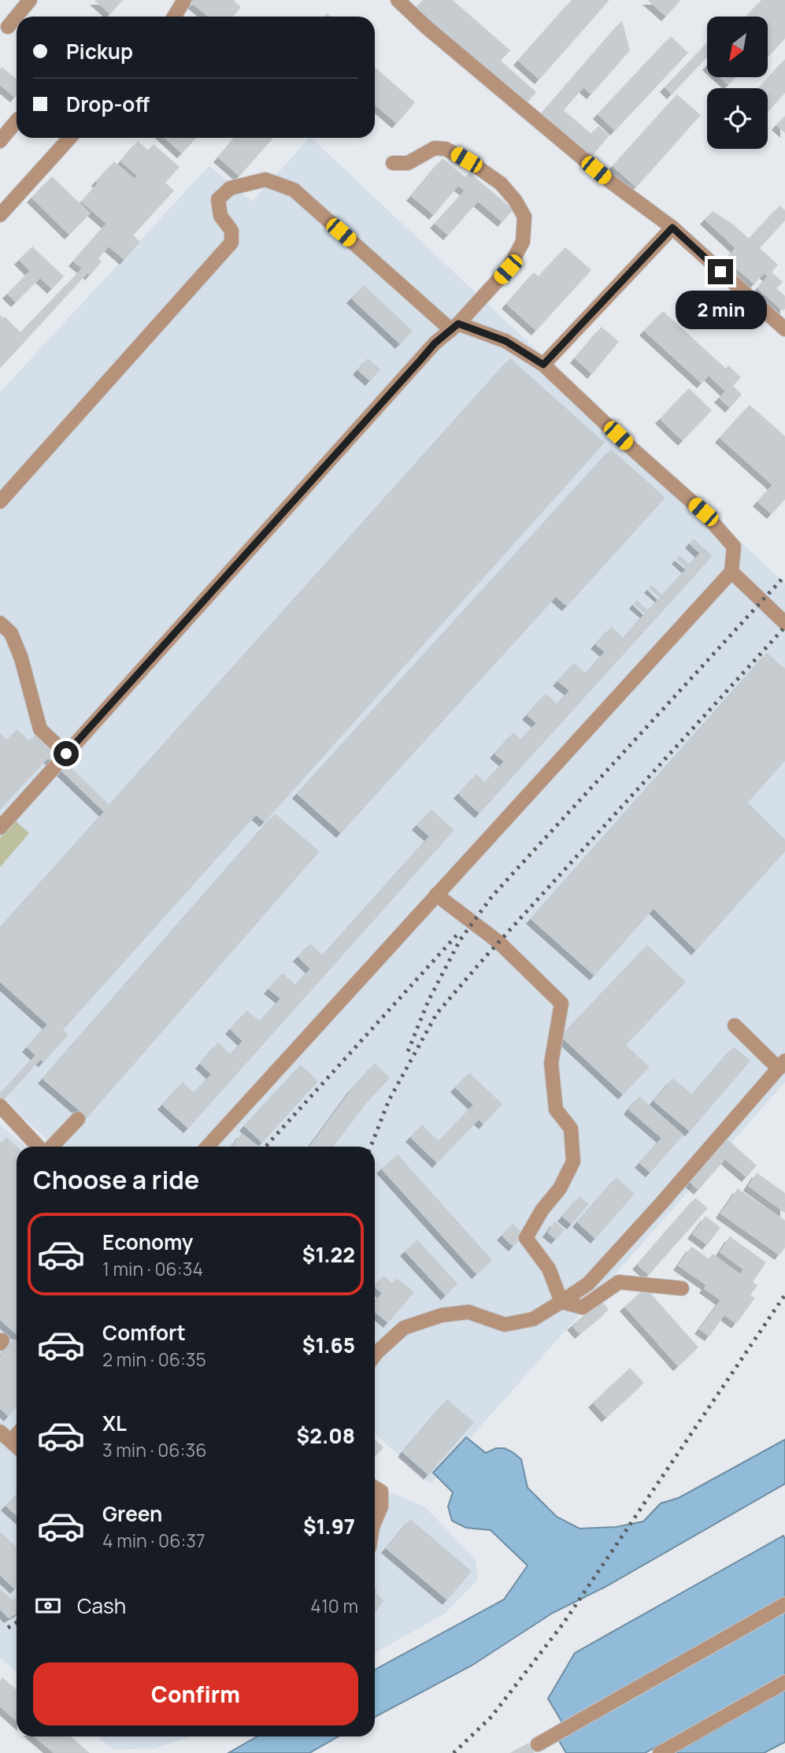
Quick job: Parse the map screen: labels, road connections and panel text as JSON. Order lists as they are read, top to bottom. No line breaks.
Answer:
{"north":"bottom left","page":{"banner":["Pickup","Drop-off"],"bubble":"2 min","heading":"Choose a ride","list":[{"name":"Economy","note":"1 min · 06:34","value":"$1.22"},{"name":"Comfort","note":"2 min · 06:35","value":"$1.65"},{"name":"XL","note":"3 min · 06:36","value":"$2.08"},{"name":"Green","note":"4 min · 06:37","value":"$1.97"}],"pay":["Cash","410 m"],"buttons":"Confirm"}}
